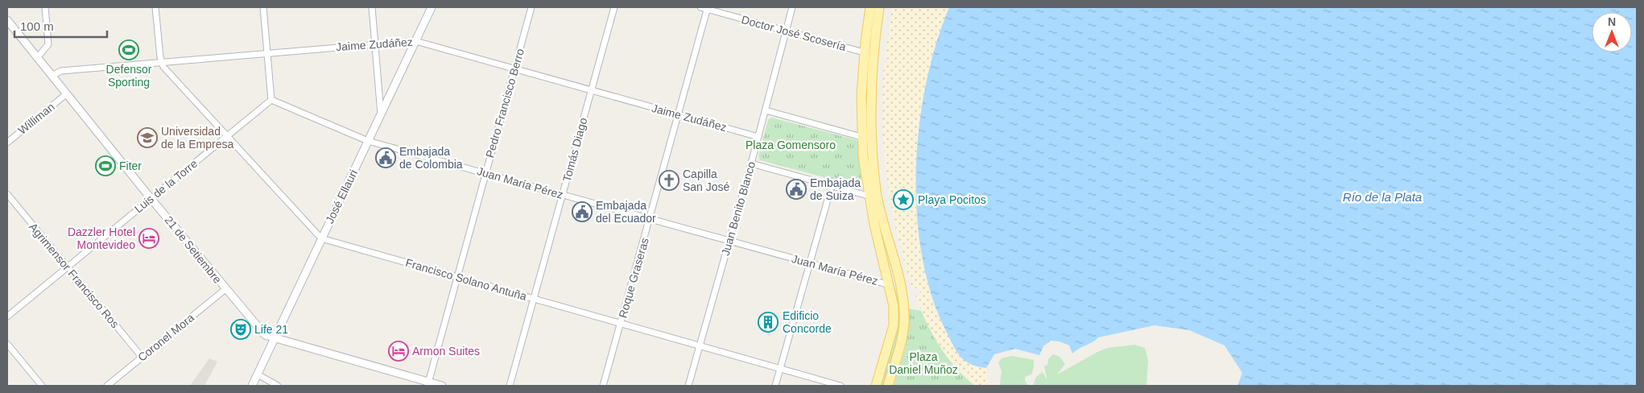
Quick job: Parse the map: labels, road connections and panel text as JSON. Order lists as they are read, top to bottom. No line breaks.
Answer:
{"streets":{"street":["Doctor José Scosería","Jaime Zudáñez","Pedro Francisco Berro","Williman","Tomás Diago","Juan María Pérez","Luis de la Torre","José Ellauri","Juan Benito Blanco","21 de Setiembre","Agrimensor Francisco Ros","Roque Graseras","Francisco Solano Antuña","Coronel Mora"]},"crossings":[["Doctor José Scosería","Juan Benito Blanco"],["Doctor José Scosería","Roque Graseras"],["Jaime Zudáñez","Pedro Francisco Berro"],["Jaime Zudáñez","Tomás Diago"],["Jaime Zudáñez","José Ellauri"],["Jaime Zudáñez","Juan Benito Blanco"],["Jaime Zudáñez","21 de Setiembre"],["Jaime Zudáñez","Roque Graseras"],["Pedro Francisco Berro","Juan María Pérez"],["Pedro Francisco Berro","21 de Setiembre"],["Pedro Francisco Berro","Francisco Solano Antuña"],["Williman","21 de Setiembre"],["Tomás Diago","Juan María Pérez"],["Tomás Diago","Francisco Solano Antuña"],["Juan María Pérez","Luis de la Torre"],["Juan María Pérez","José Ellauri"],["Juan María Pérez","Juan Benito Blanco"],["Juan María Pérez","Roque Graseras"],["Luis de la Torre","21 de Setiembre"],["Luis de la Torre","Agrimensor Francisco Ros"],["José Ellauri","21 de Setiembre"],["José Ellauri","Francisco Solano Antuña"],["Juan Benito Blanco","Francisco Solano Antuña"],["21 de Setiembre","Coronel Mora"],["Agrimensor Francisco Ros","Coronel Mora"],["Roque Graseras","Francisco Solano Antuña"]],"water":["Río de la Plata"],"parks":["Plaza Gomensoro","Plaza Daniel Muñoz"],"places":{"sports":["Defensor Sporting","Fiter"],"school or university":["Universidad de la Empresa"],"public building":["Embajada de Colombia","Embajada de Suiza","Embajada del Ecuador"],"church":["Capilla San José"],"place":["Playa Pocitos"],"hotel":["Dazzler Hotel Montevideo","Armon Suites"],"building":["Edificio Concorde"],"theatre":["Life 21"]},"scale_bar":"100 m","north":"top"}
